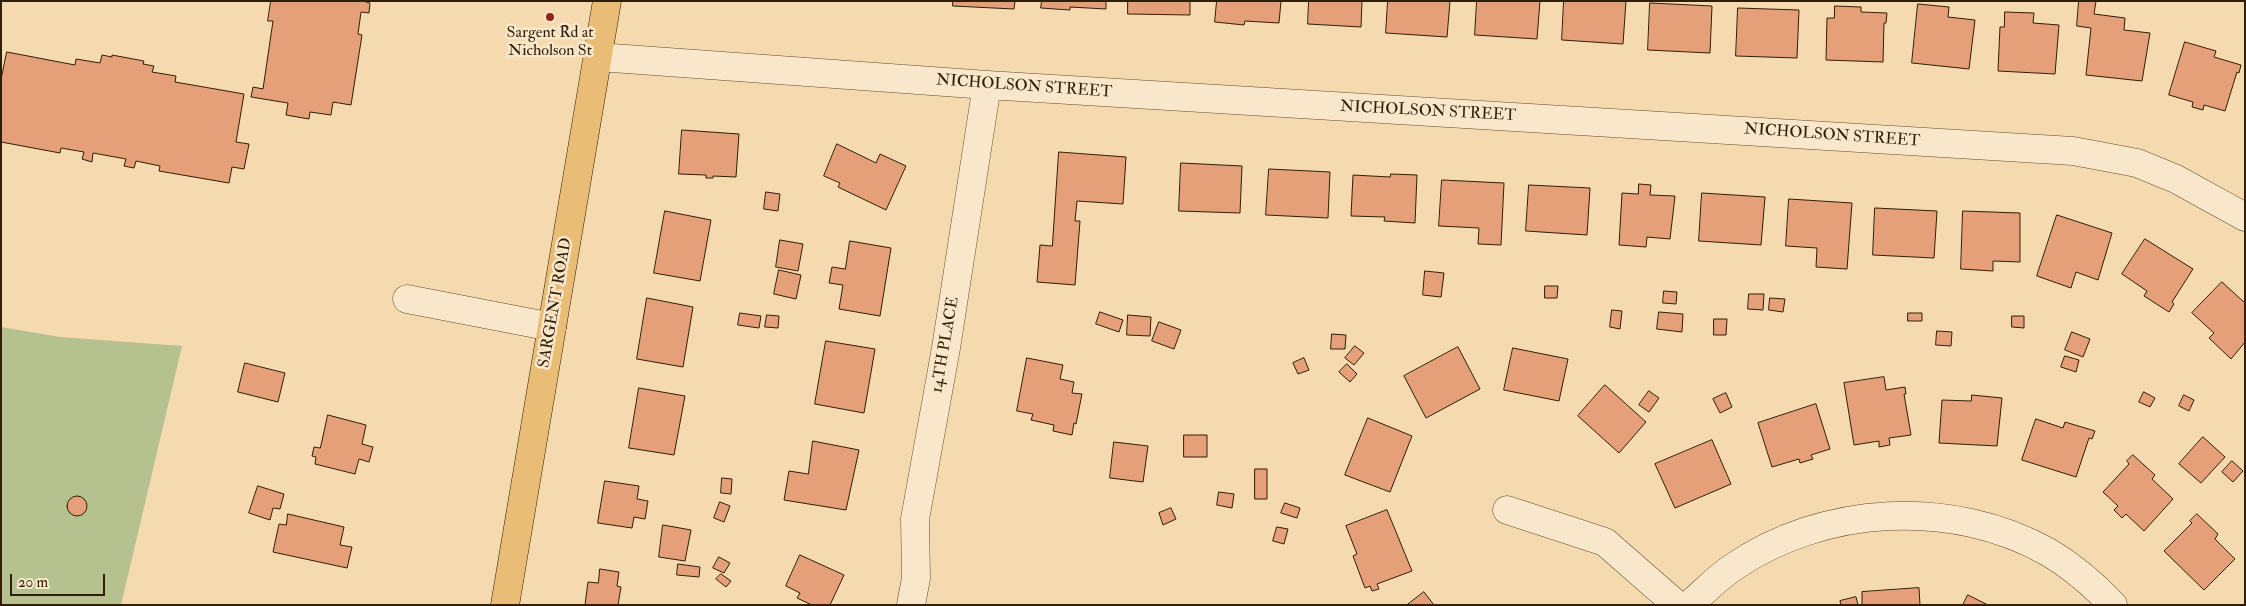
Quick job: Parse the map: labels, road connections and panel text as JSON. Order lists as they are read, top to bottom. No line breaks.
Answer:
{"streets":{"main road":["SARGENT ROAD"],"street":["NICHOLSON STREET","14TH PLACE"]},"crossings":[["NICHOLSON STREET","SARGENT ROAD"],["NICHOLSON STREET","14TH PLACE"]],"places":["Sargent Rd at Nicholson St"],"scale_bar":"20 m"}
